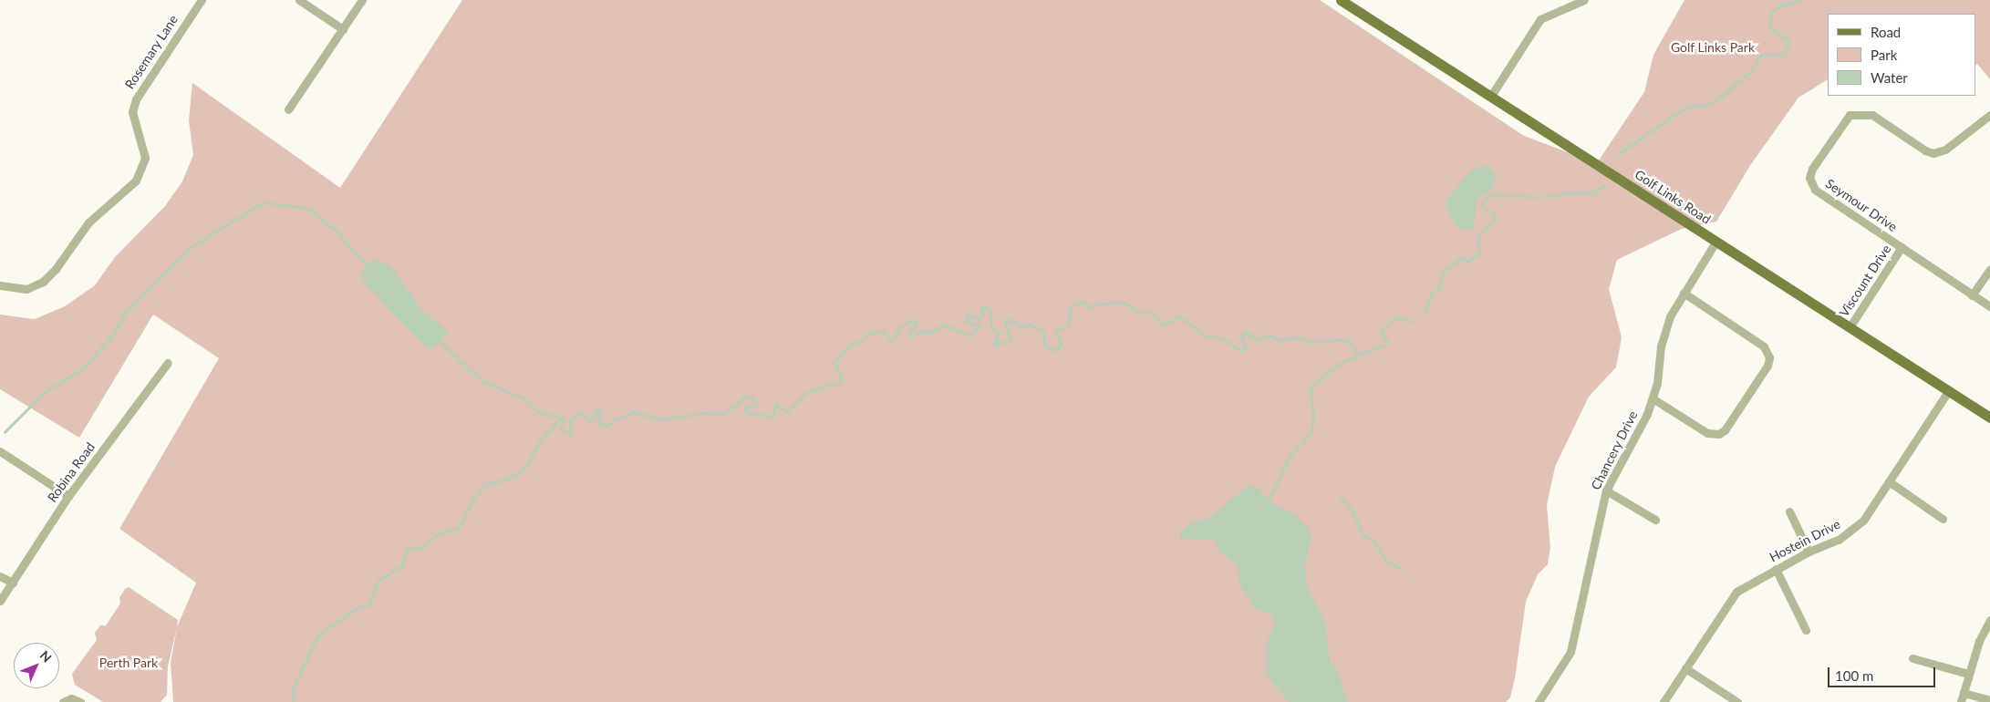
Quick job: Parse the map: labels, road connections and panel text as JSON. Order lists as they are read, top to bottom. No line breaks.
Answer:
{"streets":{"main road":["Golf Links Road"],"street":["Rosemary Lane","Seymour Drive","Viscount Drive","Chancery Drive","Robina Road","Hostein Drive"]},"crossings":[["Golf Links Road","Viscount Drive"],["Golf Links Road","Chancery Drive"],["Golf Links Road","Hostein Drive"],["Seymour Drive","Viscount Drive"]],"parks":["Golf Links Park","Perth Park"],"legend":["Road","Park","Water"],"scale_bar":"100 m","north":"top right"}
